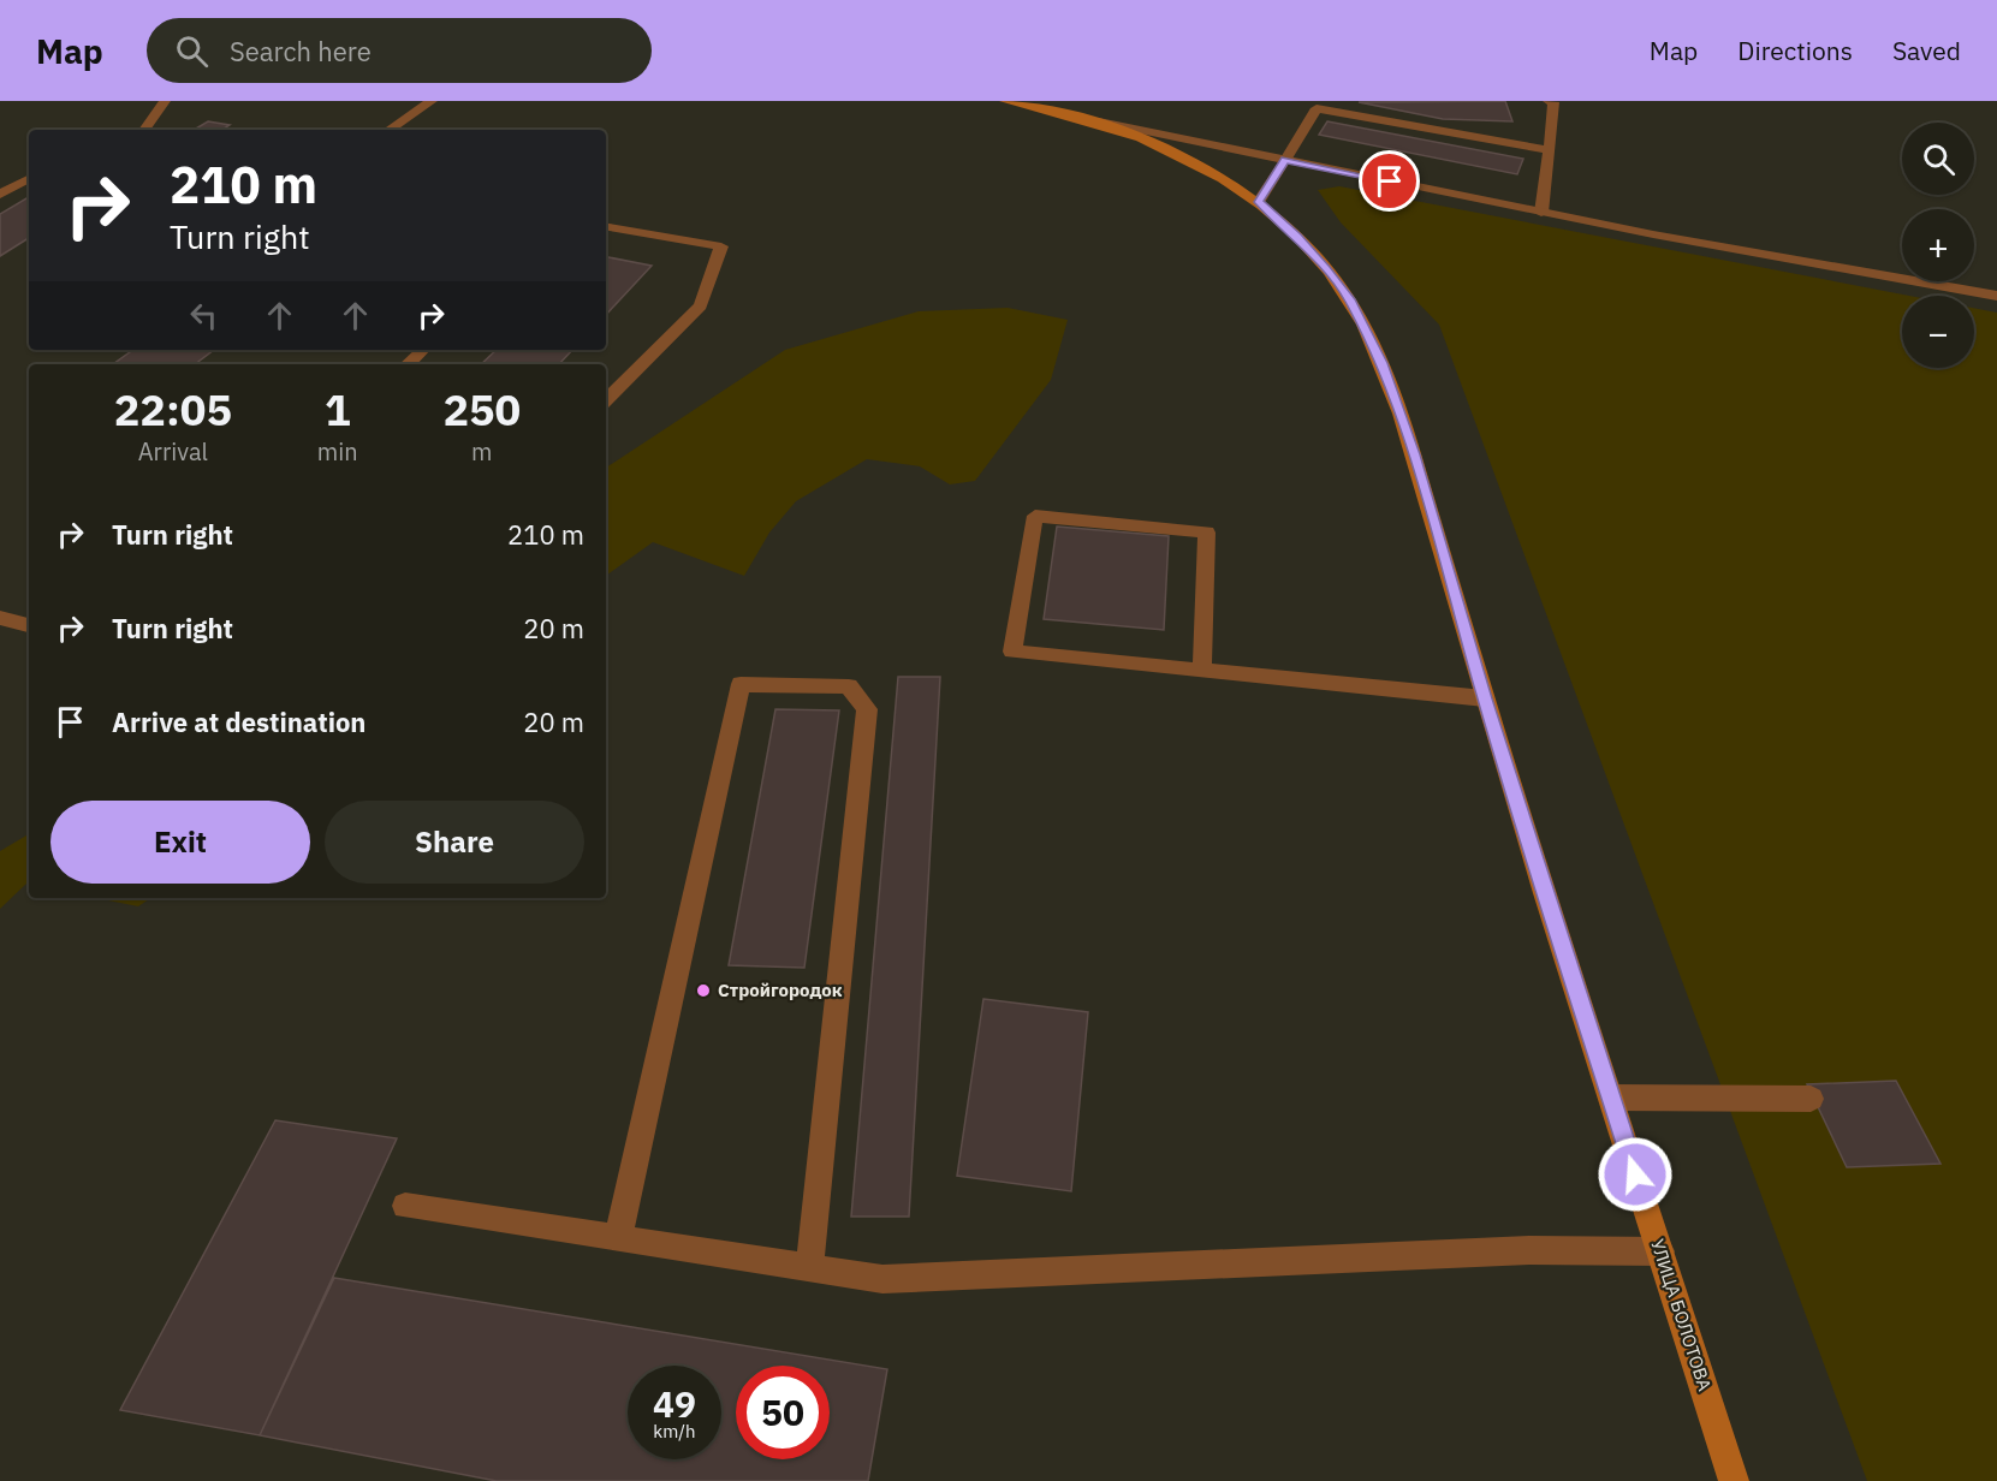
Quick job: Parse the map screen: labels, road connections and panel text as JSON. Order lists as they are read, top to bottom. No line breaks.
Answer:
{"streets":{"main road":["УЛИЦА БОЛОТОВА"]},"places":["Стройгородок"],"page":{"header":"Map","search":"Search here","nav":["Map","Directions","Saved"],"map_buttons":["+","−"],"turn":["210 m","Turn right"],"eta":["22:05","Arrival","1","min","250","m"],"list":[{"name":"Turn right","value":"210 m"},{"name":"Turn right","value":"20 m"},{"name":"Arrive at destination","value":"20 m"}],"buttons":["Exit","Share"],"speed":"49 km/h","limit":"50"}}
